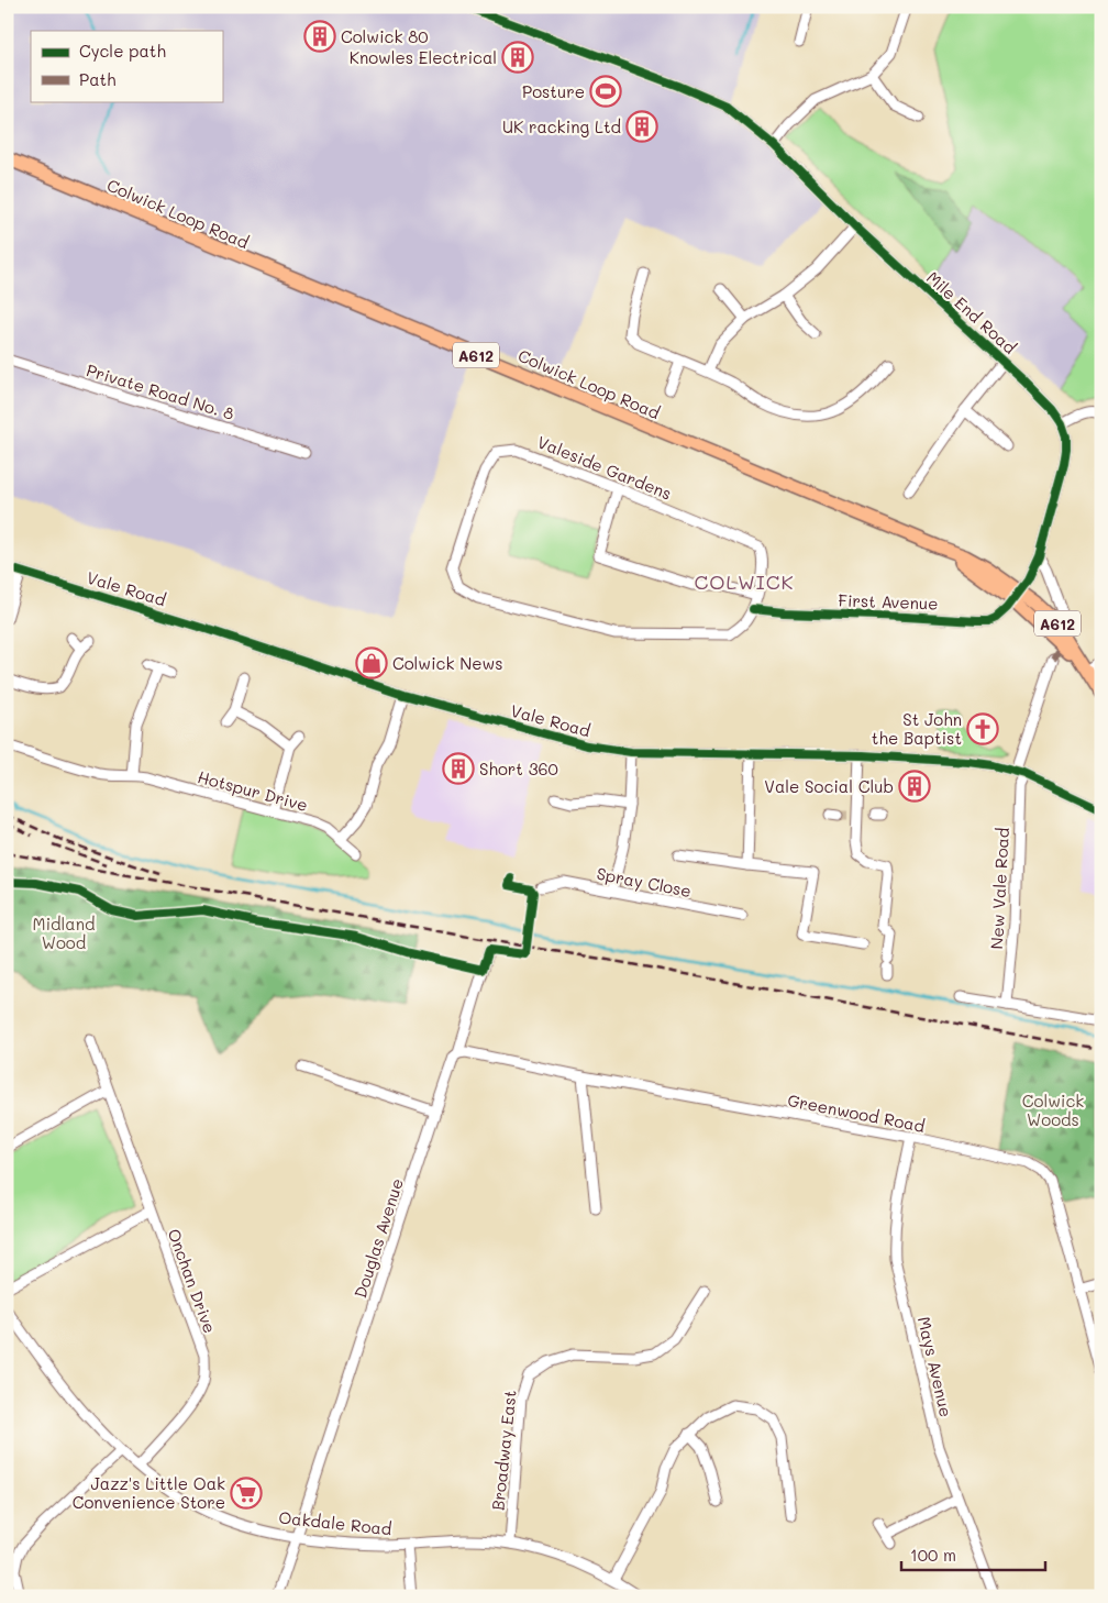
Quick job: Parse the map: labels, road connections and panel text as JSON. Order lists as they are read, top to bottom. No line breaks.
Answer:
{"streets":{"main road":["Colwick Loop Road","A612"],"street":["Mile End Road","Private Road No. 8","Valeside Gardens","Vale Road","First Avenue","Hotspur Drive","Spray Close","New Vale Road","Greenwood Road","Douglas Avenue","Onchan Drive","Mays Avenue","Broadway East","Oakdale Road"]},"crossings":[["Colwick Loop Road","A612"],["Colwick Loop Road","First Avenue"],["A612","First Avenue"],["Valeside Gardens","First Avenue"],["Vale Road","New Vale Road"],["Greenwood Road","Douglas Avenue"],["Greenwood Road","Mays Avenue"],["Douglas Avenue","Oakdale Road"],["Onchan Drive","Oakdale Road"],["Broadway East","Oakdale Road"]],"districts":["COLWICK"],"parks":["Midland Wood","Colwick Woods"],"places":{"building":["Colwick 80","Knowles Electrical","UK racking Ltd","Short 360","Vale Social Club"],"sports":["Posture"],"shop":["Colwick News"],"church":["St John the Baptist"],"supermarket":["Jazz's Little Oak Convenience Store"]},"legend":["Cycle path","Path"],"scale_bar":"100 m"}
